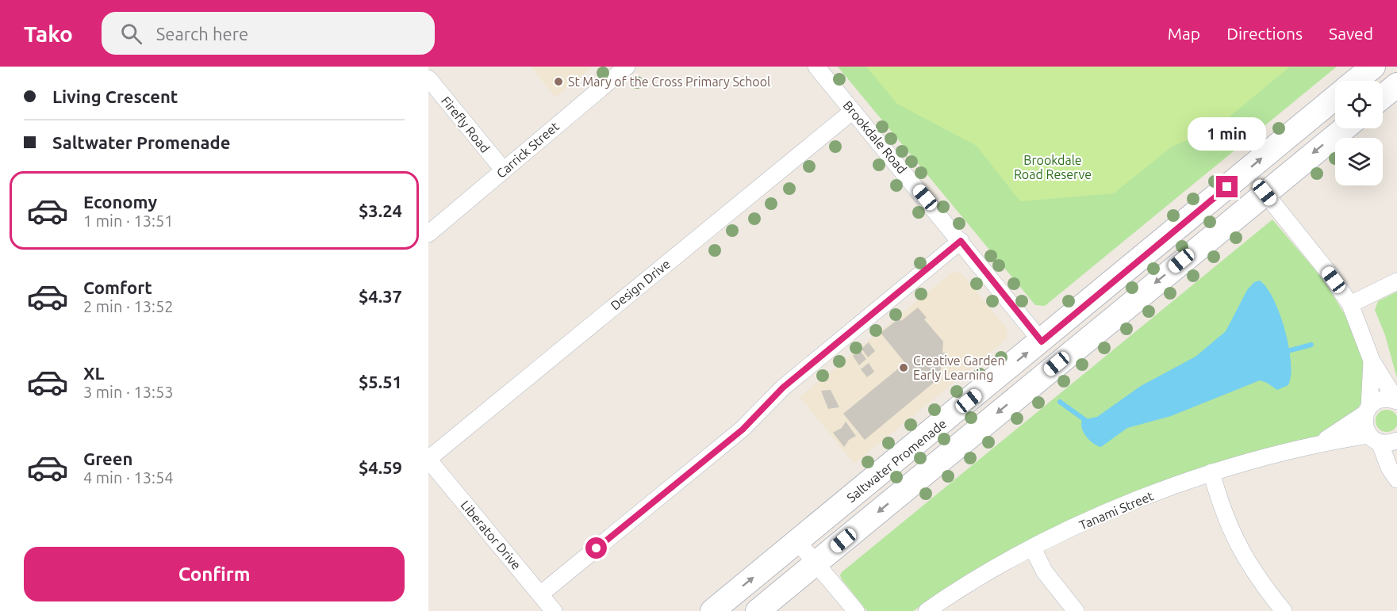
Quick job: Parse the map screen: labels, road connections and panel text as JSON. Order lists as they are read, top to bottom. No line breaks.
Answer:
{"streets":{"street":["Firefly Road","Brookdale Road","Carrick Street","Design Drive","Saltwater Promenade","Tanami Street","Liberator Drive"]},"crossings":[["Firefly Road","Carrick Street"],["Brookdale Road","Design Drive"],["Brookdale Road","Saltwater Promenade"],["Design Drive","Liberator Drive"]],"parks":["Brookdale Road Reserve"],"places":["St Mary of the Cross Primary School","Creative Garden Early Learning"],"page":{"header":"Tako","search":"Search here","nav":["Map","Directions","Saved"],"banner":["Living Crescent","Saltwater Promenade"],"bubble":"1 min","list":[{"name":"Economy","note":"1 min · 13:51","value":"$3.24"},{"name":"Comfort","note":"2 min · 13:52","value":"$4.37"},{"name":"XL","note":"3 min · 13:53","value":"$5.51"},{"name":"Green","note":"4 min · 13:54","value":"$4.59"}],"buttons":"Confirm"}}
